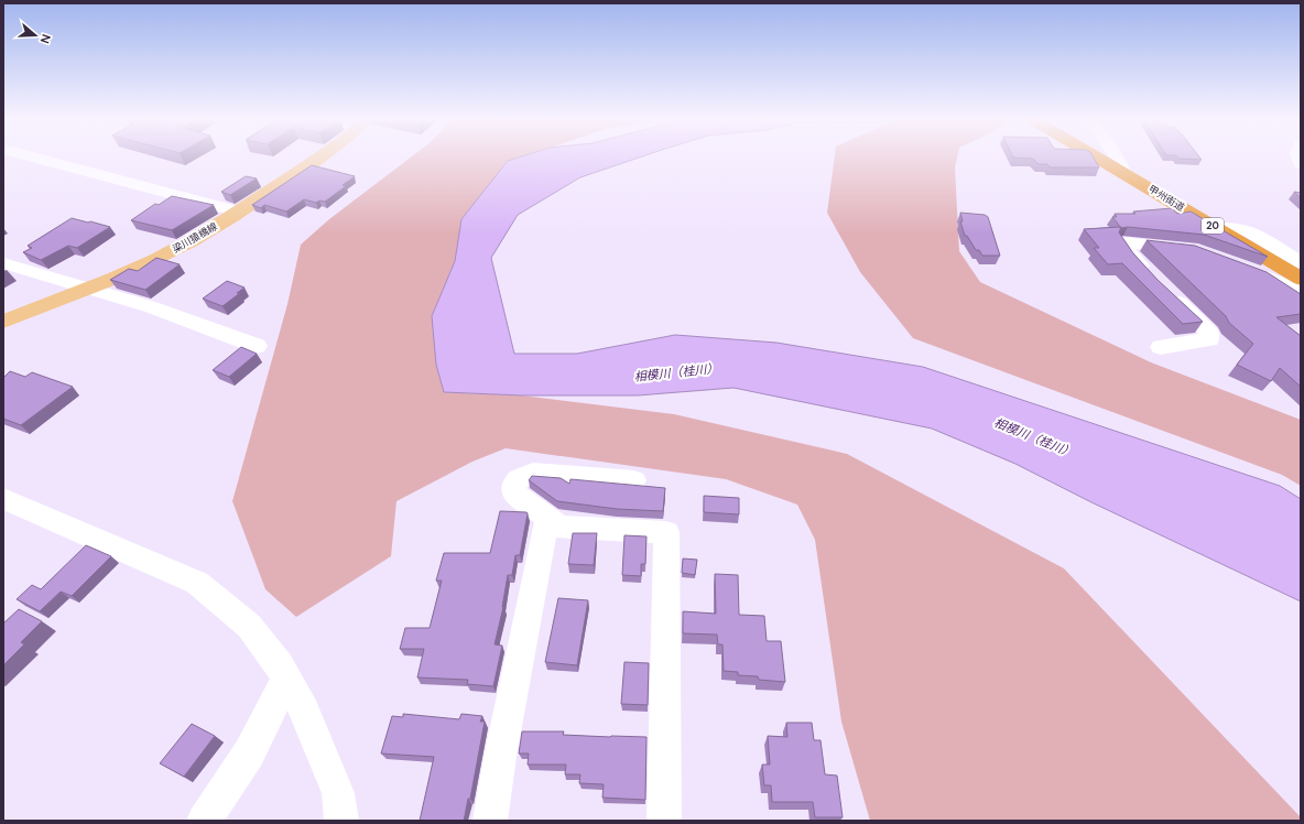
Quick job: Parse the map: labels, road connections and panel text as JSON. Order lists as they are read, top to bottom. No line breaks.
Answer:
{"streets":{"highway":["甲州街道","20"],"main road":["梁川猿橋線"]},"water":["相模川（桂川）"],"north":"right"}
